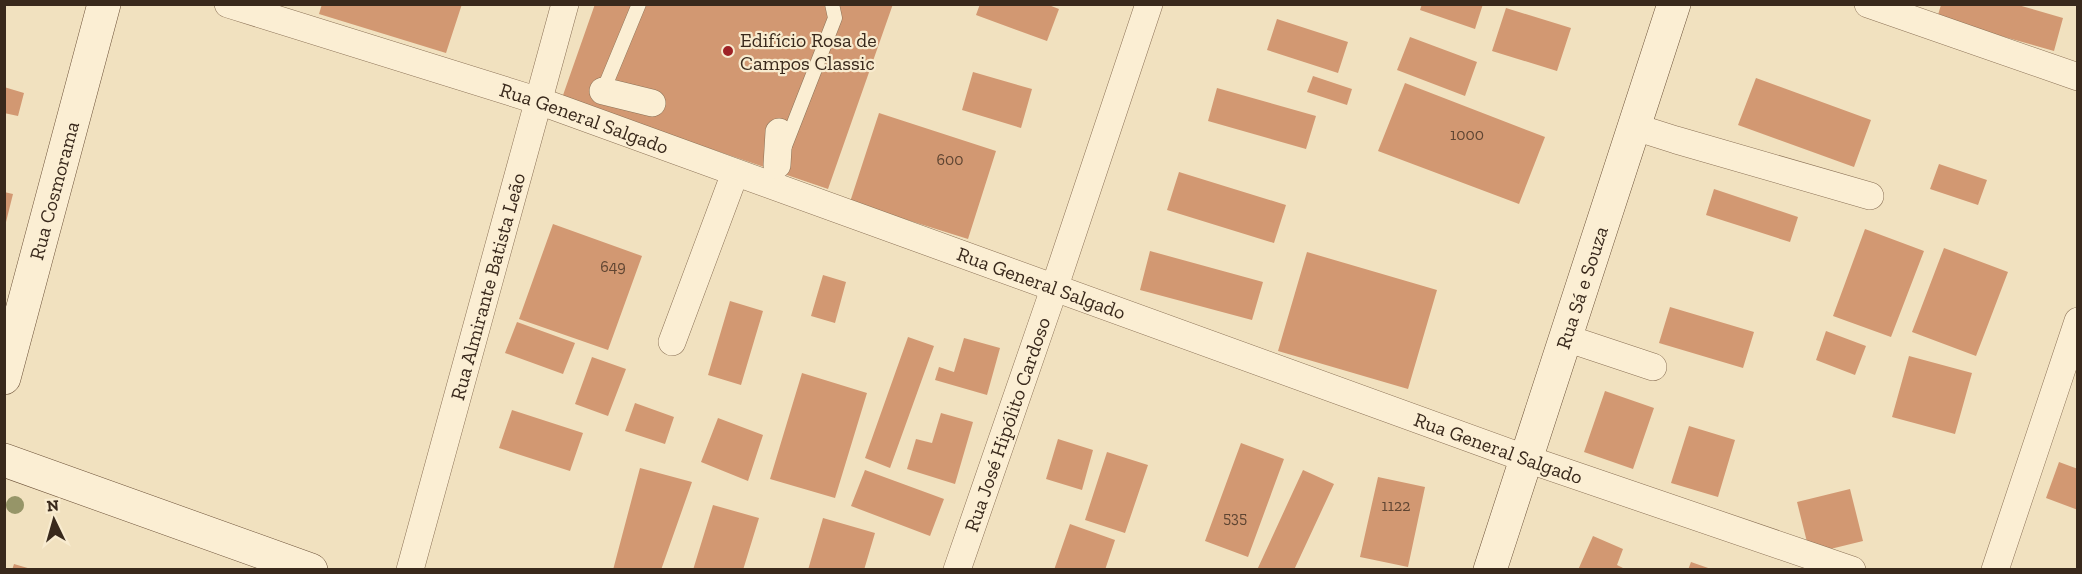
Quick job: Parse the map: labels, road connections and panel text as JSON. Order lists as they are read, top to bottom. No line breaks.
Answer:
{"streets":{"street":["Rua General Salgado","Rua Cosmorama","Rua Almirante Batista Leão","Rua Sá e Souza","Rua José Hipólito Cardoso"]},"crossings":[["Rua General Salgado","Rua Almirante Batista Leão"],["Rua General Salgado","Rua Sá e Souza"],["Rua General Salgado","Rua José Hipólito Cardoso"]],"places":["Edifício Rosa de Campos Classic"],"house_numbers":["1000","600","649","1122","535"],"north":"top"}
